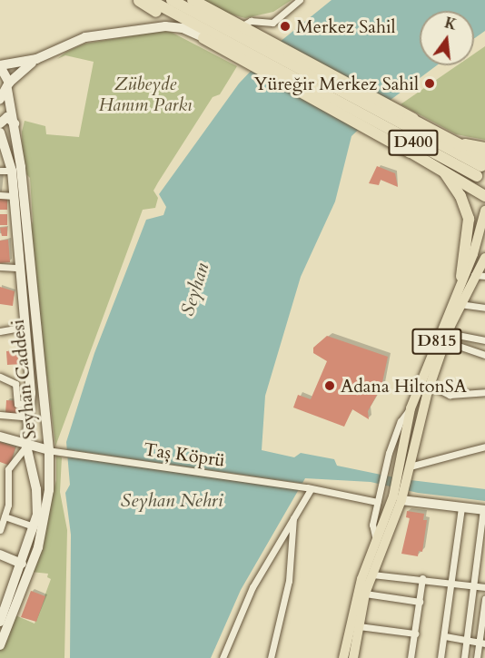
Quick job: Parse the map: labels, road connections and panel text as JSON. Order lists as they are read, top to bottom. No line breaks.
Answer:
{"streets":{"highway":["D400"],"main road":["D815","Seyhan Caddesi"],"street":["Taș Köprü"]},"crossings":[["Seyhan Caddesi","Taș Köprü"]],"water":["Seyhan","Seyhan Nehri"],"parks":["Zübeyde Hanım Parkı"],"places":["Merkez Sahil","Yüreğir Merkez Sahil","Adana HiltonSA"],"north":"top"}
